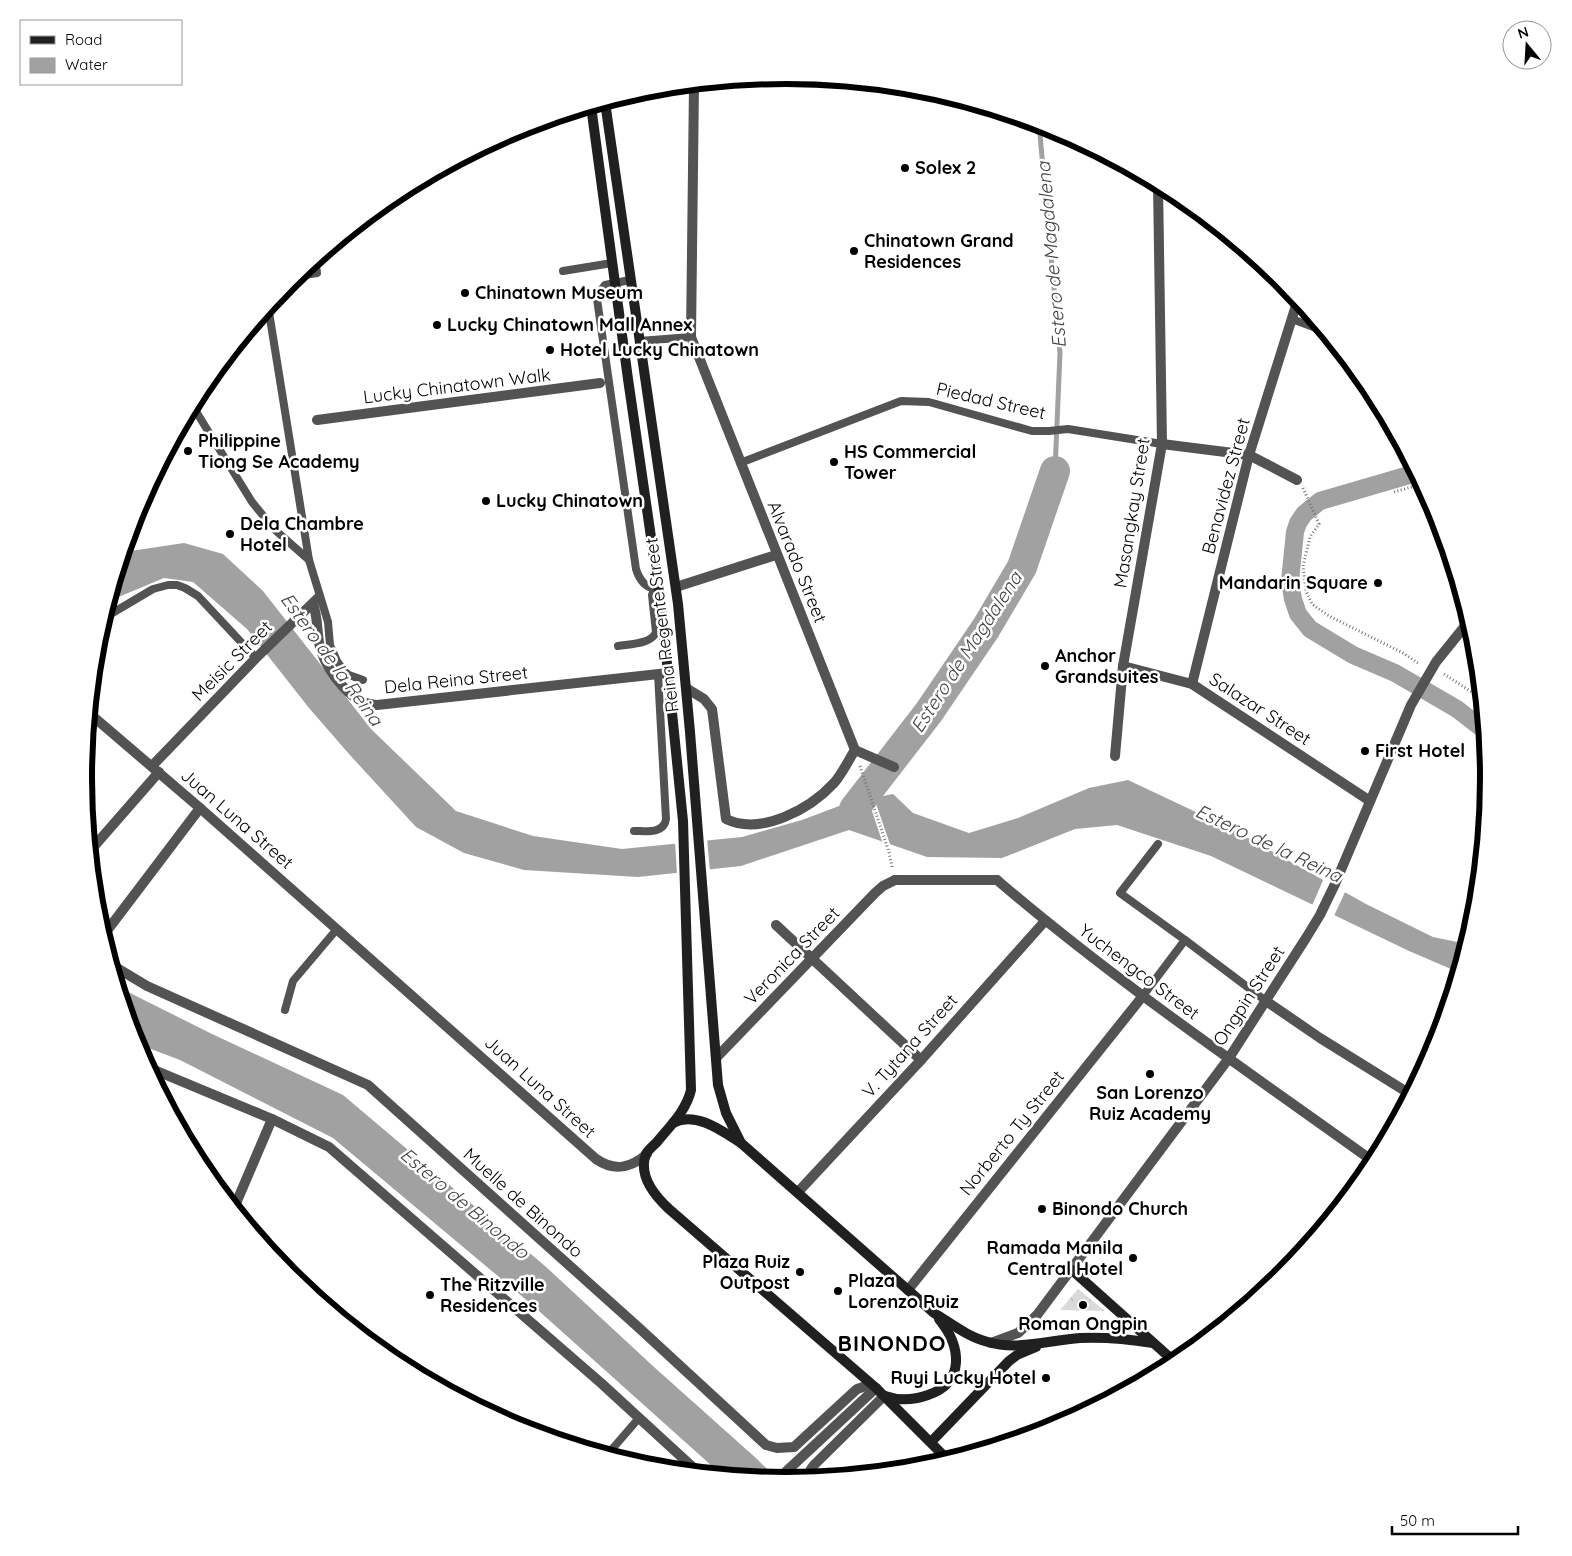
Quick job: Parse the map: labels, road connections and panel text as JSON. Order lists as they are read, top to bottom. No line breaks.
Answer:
{"streets":{"main road":["Reina Regente Street"],"street":["Lucky Chinatown Walk","Piedad Street","Benavidez Street","Masangkay Street","Alvarado Street","Meisic Street","Dela Reina Street","Salazar Street","Juan Luna Street","Veronica Street","Yuchengco Street","Ongpin Street","V. Tytana Street","Norberto Ty Street","Muelle de Binondo"]},"crossings":[["Piedad Street","Benavidez Street"],["Piedad Street","Masangkay Street"],["Piedad Street","Alvarado Street"],["Benavidez Street","Salazar Street"],["Masangkay Street","Salazar Street"],["Reina Regente Street","Dela Reina Street"],["Reina Regente Street","Juan Luna Street"],["Reina Regente Street","Veronica Street"],["Meisic Street","Dela Reina Street"],["Meisic Street","Juan Luna Street"],["Salazar Street","Ongpin Street"],["Veronica Street","Yuchengco Street"],["Yuchengco Street","Ongpin Street"],["Yuchengco Street","V. Tytana Street"],["Yuchengco Street","Norberto Ty Street"]],"districts":["BINONDO"],"water":["Estero de Magdalena","Estero de la Reina","Estero de Binondo"],"places":["Solex 2","Chinatown Grand Residences","Chinatown Museum","Lucky Chinatown Mall Annex","Hotel Lucky Chinatown","Philippine Tiong Se Academy","HS Commercial Tower","Lucky Chinatown","Dela Chambre Hotel","Mandarin Square","Anchor Grandsuites","First Hotel","San Lorenzo Ruiz Academy","Binondo Church","Ramada Manila Central Hotel","Plaza Ruiz Outpost","Plaza Lorenzo Ruiz","The Ritzville Residences","Roman Ongpin","Ruyi Lucky Hotel"],"legend":["Road","Water"],"scale_bar":"50 m","north":"top"}
